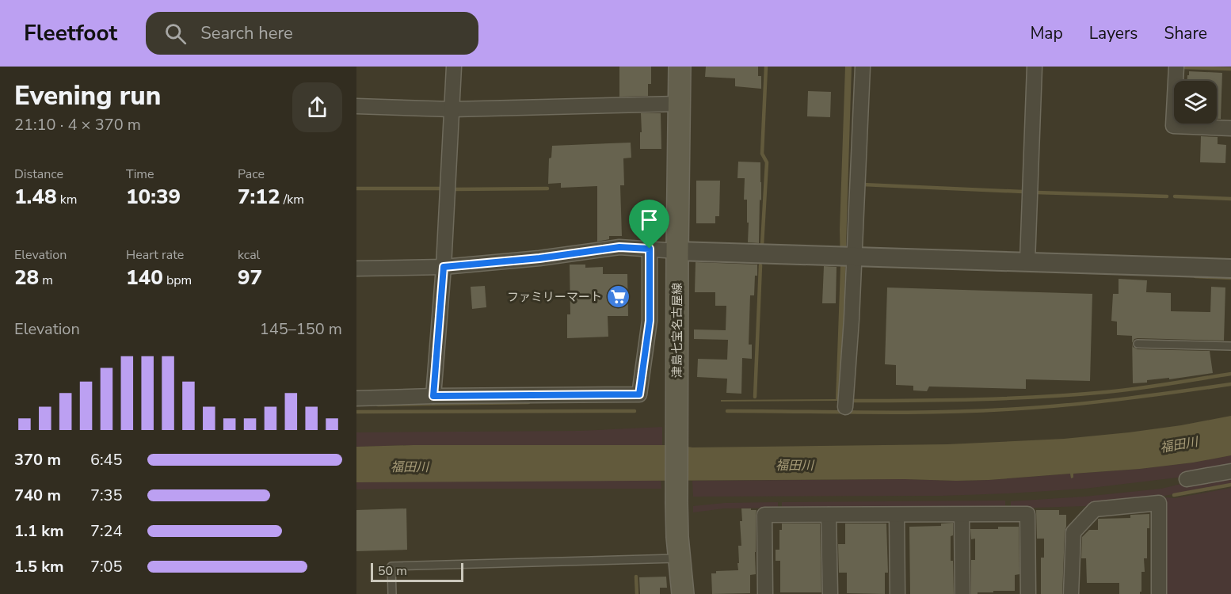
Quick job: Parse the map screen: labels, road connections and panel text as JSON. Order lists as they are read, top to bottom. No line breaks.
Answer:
{"streets":{"main road":["津島七宝名古屋線"]},"water":["福田川"],"places":{"supermarket":["ファミリーマート"]},"scale_bar":"50 m","page":{"header":"Fleetfoot","search":"Search here","nav":["Map","Layers","Share"],"heading":["Evening run","21:10 · 4 × 370 m"],"stats":[["Distance","1.48 km"],["Time","10:39"],["Pace","7:12 /km"],["Elevation","28 m"],["Heart rate","140 bpm"],["kcal","97"]],"chart":["Elevation","145–150 m"],"list":[{"name":"370 m","note":"6:45"},{"name":"740 m","note":"7:35"},{"name":"1.1 km","note":"7:24"},{"name":"1.5 km","note":"7:05"}],"scale":"50 m"}}
